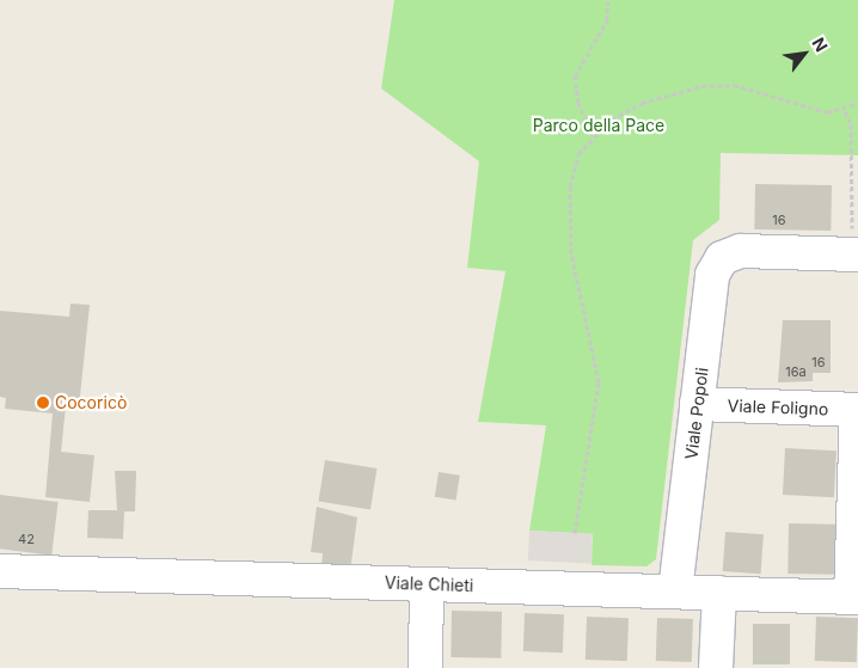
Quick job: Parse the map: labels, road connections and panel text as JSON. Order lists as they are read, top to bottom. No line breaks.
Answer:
{"streets":{"street":["Viale Foligno","Viale Popoli","Viale Chieti"]},"crossings":[["Viale Foligno","Viale Popoli"],["Viale Popoli","Viale Chieti"]],"parks":["Parco della Pace"],"places":["Cocoricò"],"house_numbers":["16","16","16a","42"],"north":"top right"}
